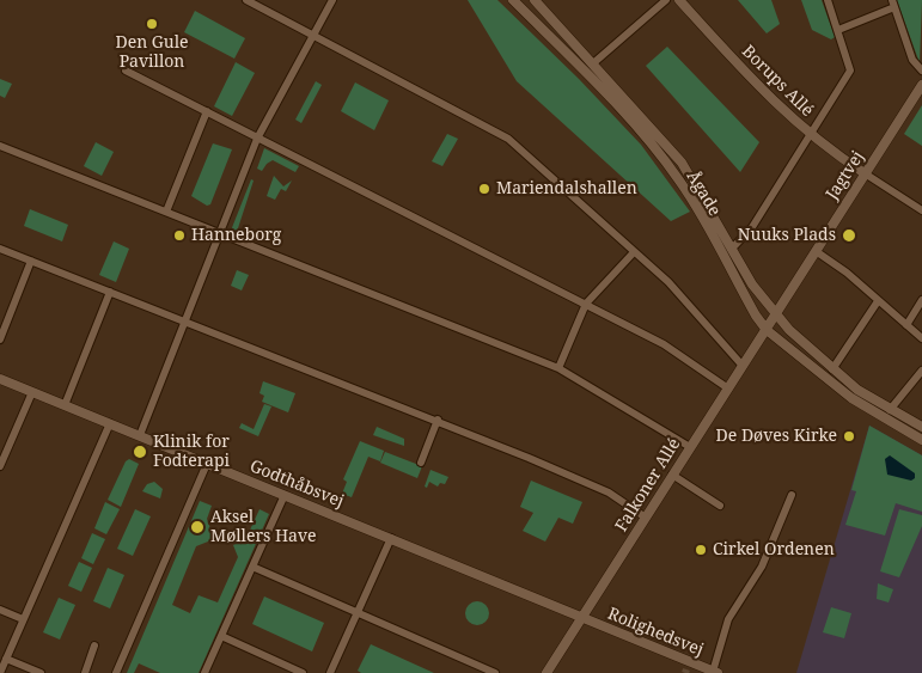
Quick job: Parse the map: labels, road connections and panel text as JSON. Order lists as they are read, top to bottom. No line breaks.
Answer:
{"streets":{"street":["Borups Allé","Jagtvej","Ågade","Godthåbsvej","Falkoner Allé","Rolighedsvej"]},"crossings":[["Borups Allé","Jagtvej"],["Jagtvej","Ågade"],["Jagtvej","Falkoner Allé"],["Ågade","Falkoner Allé"],["Godthåbsvej","Falkoner Allé"],["Godthåbsvej","Rolighedsvej"],["Falkoner Allé","Rolighedsvej"]],"places":["Den Gule Pavillon","Mariendalshallen","Hanneborg","Nuuks Plads","De Døves Kirke","Klinik for Fodterapi","Aksel Møllers Have","Cirkel Ordenen"]}
